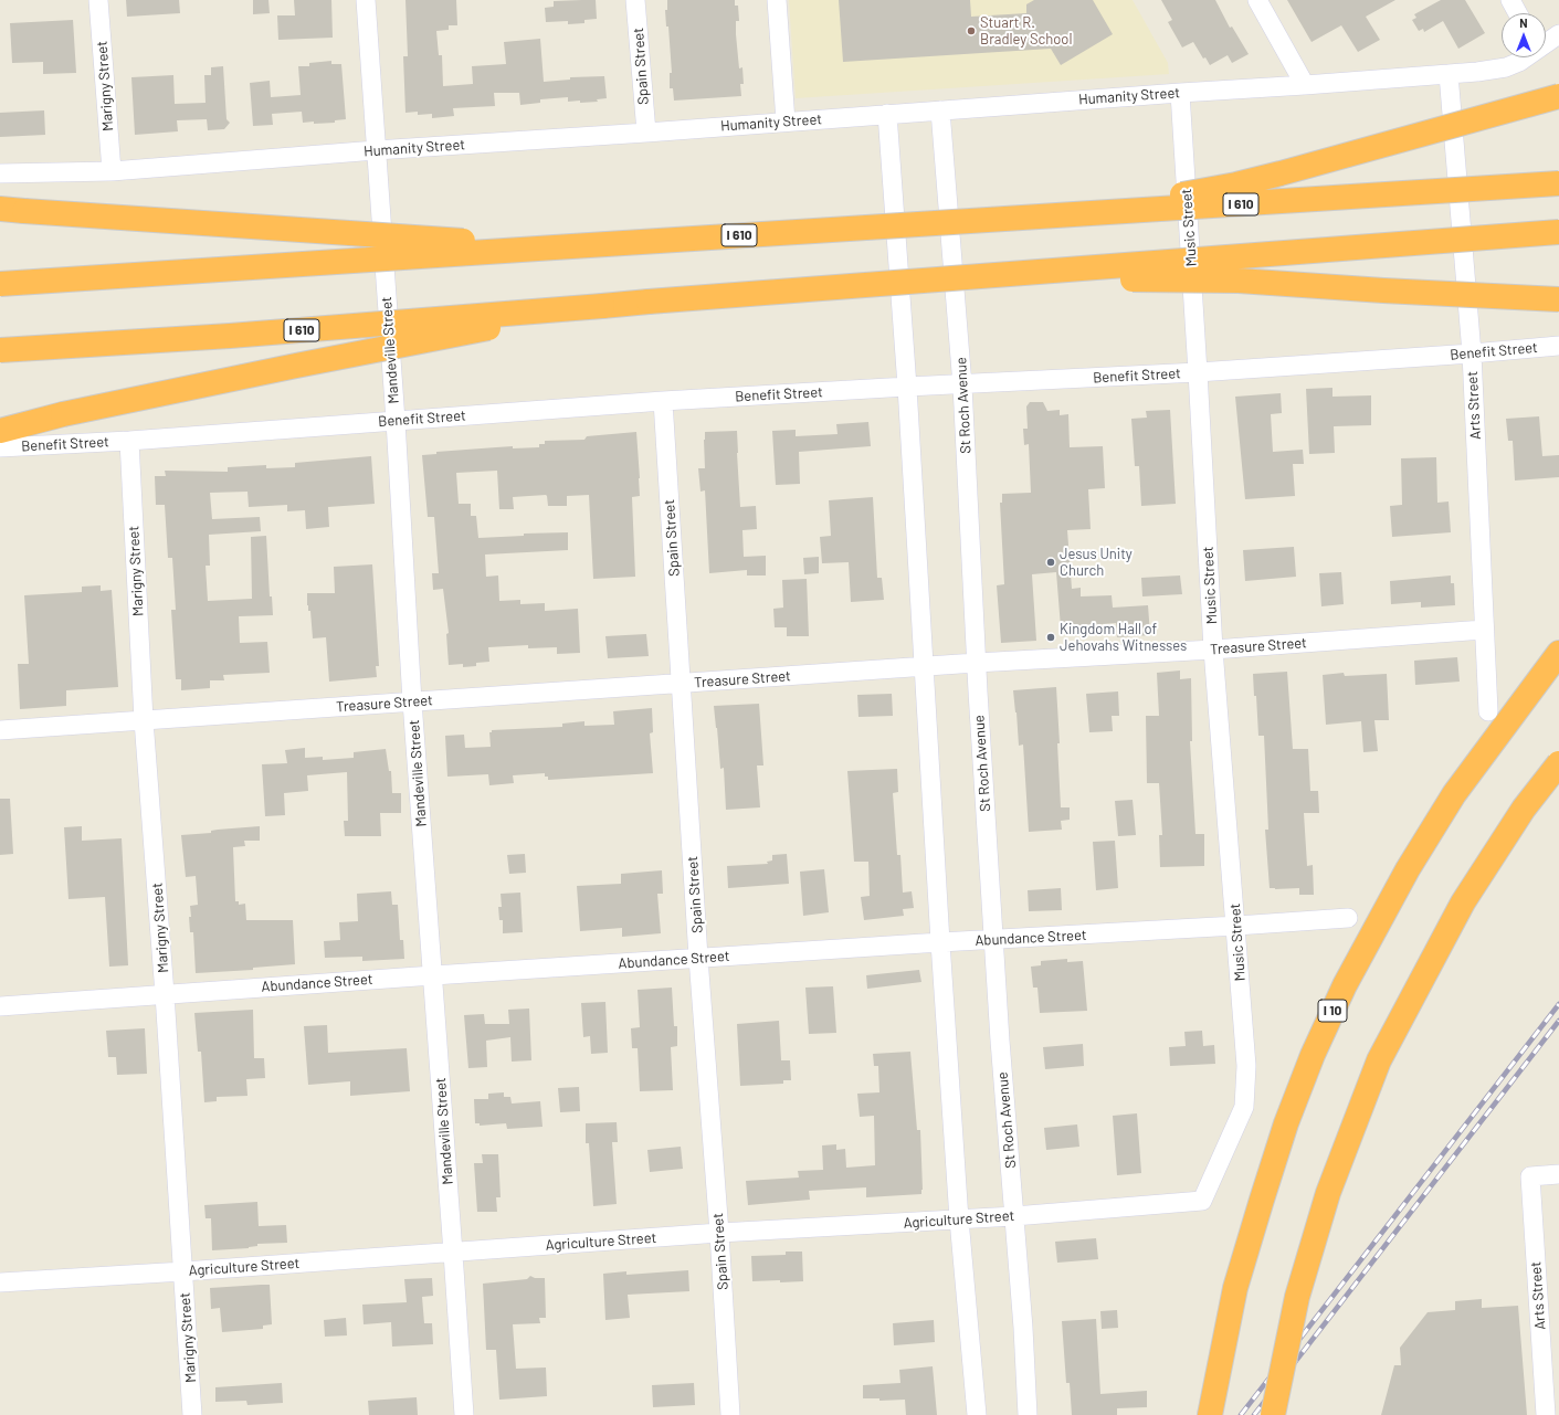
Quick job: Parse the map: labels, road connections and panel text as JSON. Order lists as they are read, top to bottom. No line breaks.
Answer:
{"streets":{"highway":["I 610","I 10"],"street":["Spain Street","Marigny Street","Humanity Street","Music Street","Mandeville Street","Benefit Street","St Roch Avenue","Arts Street","Treasure Street","Abundance Street","Agriculture Street"]},"crossings":[["Spain Street","Humanity Street"],["Spain Street","Benefit Street"],["Spain Street","Treasure Street"],["Spain Street","Abundance Street"],["Spain Street","Agriculture Street"],["Marigny Street","Humanity Street"],["Marigny Street","Benefit Street"],["Marigny Street","Treasure Street"],["Marigny Street","Abundance Street"],["Marigny Street","Agriculture Street"],["Humanity Street","Music Street"],["Humanity Street","Mandeville Street"],["Humanity Street","St Roch Avenue"],["Humanity Street","Arts Street"],["Music Street","Benefit Street"],["Music Street","Treasure Street"],["Music Street","Abundance Street"],["Music Street","Agriculture Street"],["Mandeville Street","Benefit Street"],["Mandeville Street","Treasure Street"],["Mandeville Street","Abundance Street"],["Mandeville Street","Agriculture Street"],["Benefit Street","St Roch Avenue"],["Benefit Street","Arts Street"],["St Roch Avenue","Treasure Street"],["St Roch Avenue","Abundance Street"],["St Roch Avenue","Agriculture Street"],["Arts Street","Treasure Street"]],"places":["Stuart R. Bradley School","Jesus Unity Church","Kingdom Hall of Jehovahs Witnesses"],"north":"top"}
